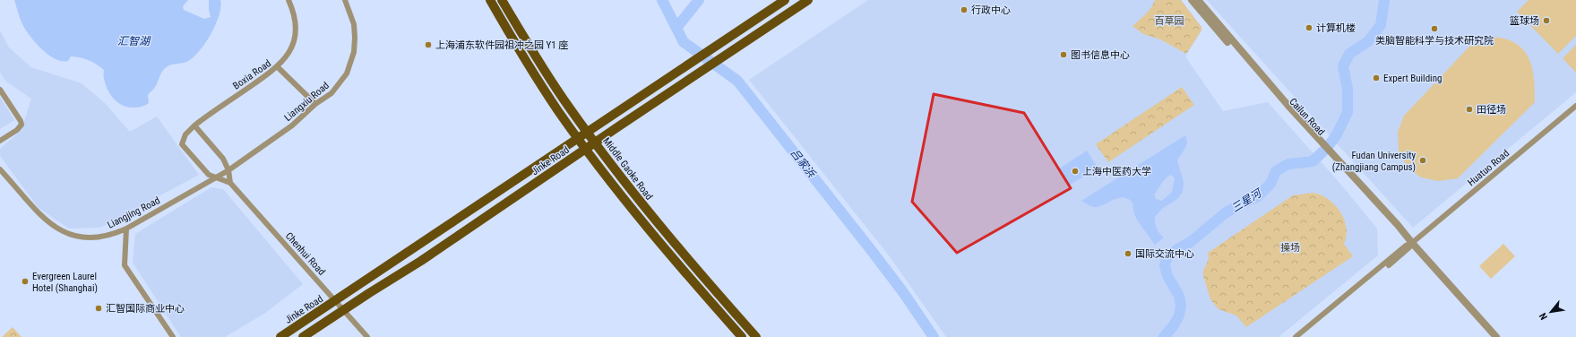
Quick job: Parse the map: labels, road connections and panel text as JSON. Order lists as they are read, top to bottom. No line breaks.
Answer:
{"streets":{"main road":["Jinke Road","Middle Gaoke Road"],"street":["Boxia Road","Liangxiu Road","Cailun Road","Huatuo Road","Liangjing Road","Chenhui Road"]},"crossings":[["Liangxiu Road","Liangjing Road"],["Cailun Road","Huatuo Road"],["Jinke Road","Middle Gaoke Road"],["Jinke Road","Chenhui Road"]],"water":["汇智湖","吕家浜","三星河"],"parks":["百草园","操场"],"places":["行政中心","篮球场","计算机楼","类脑智能科学与技术研究院","上海浦东软件园祖冲之园 Y1 座","图书信息中心","Expert Building","田径场","Fudan University (Zhangjiang Campus)","上海中医药大学","国际交流中心","Evergreen Laurel Hotel (Shanghai)","汇智国际商业中心"],"north":"bottom left"}
